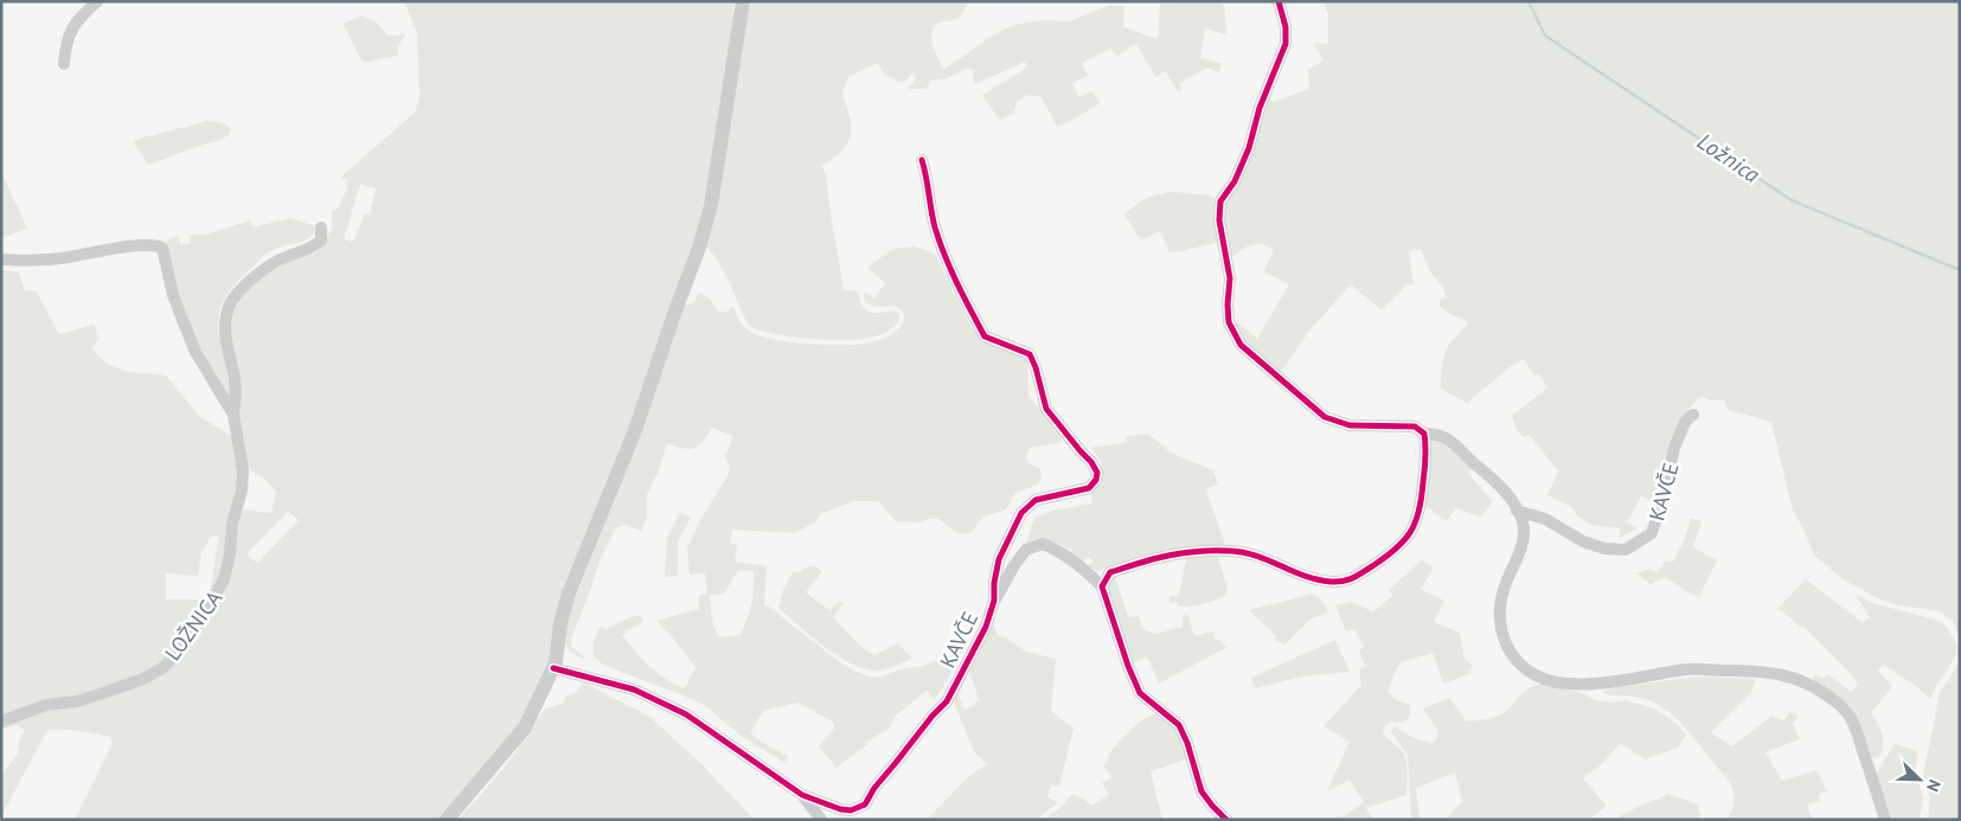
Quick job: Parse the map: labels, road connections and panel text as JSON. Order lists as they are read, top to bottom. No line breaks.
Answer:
{"streets":{"street":["KAVČE","LOŽNICA"]},"water":["Ložnica"],"north":"bottom right"}
